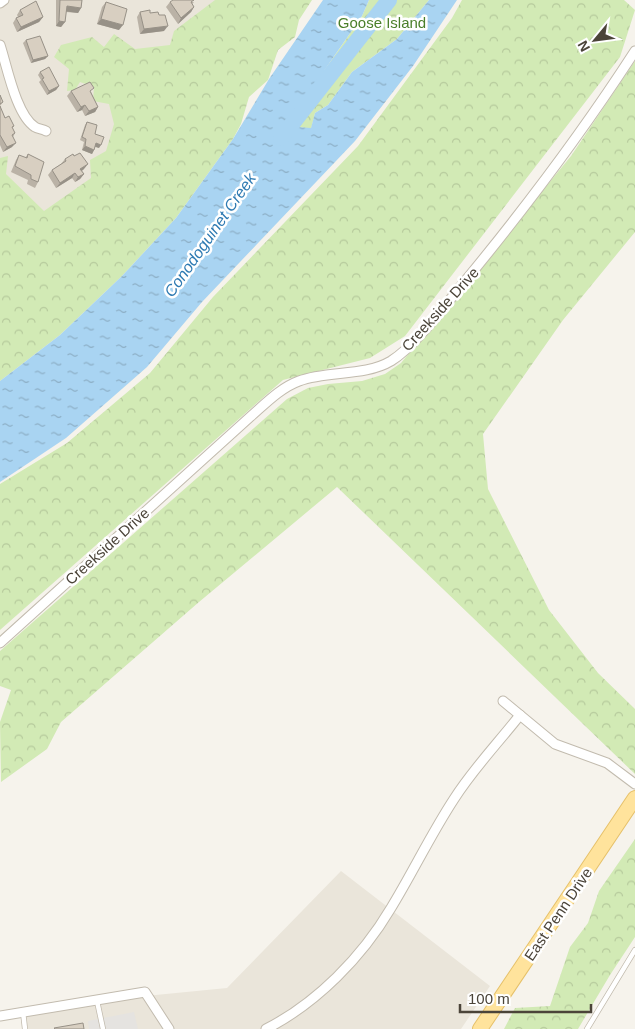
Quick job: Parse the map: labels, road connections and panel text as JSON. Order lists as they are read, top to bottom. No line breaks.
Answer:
{"streets":{"main road":["East Penn Drive"],"street":["Creekside Drive"]},"water":["Conodoguinet Creek"],"parks":["Goose Island"],"scale_bar":"100 m","north":"bottom left"}
